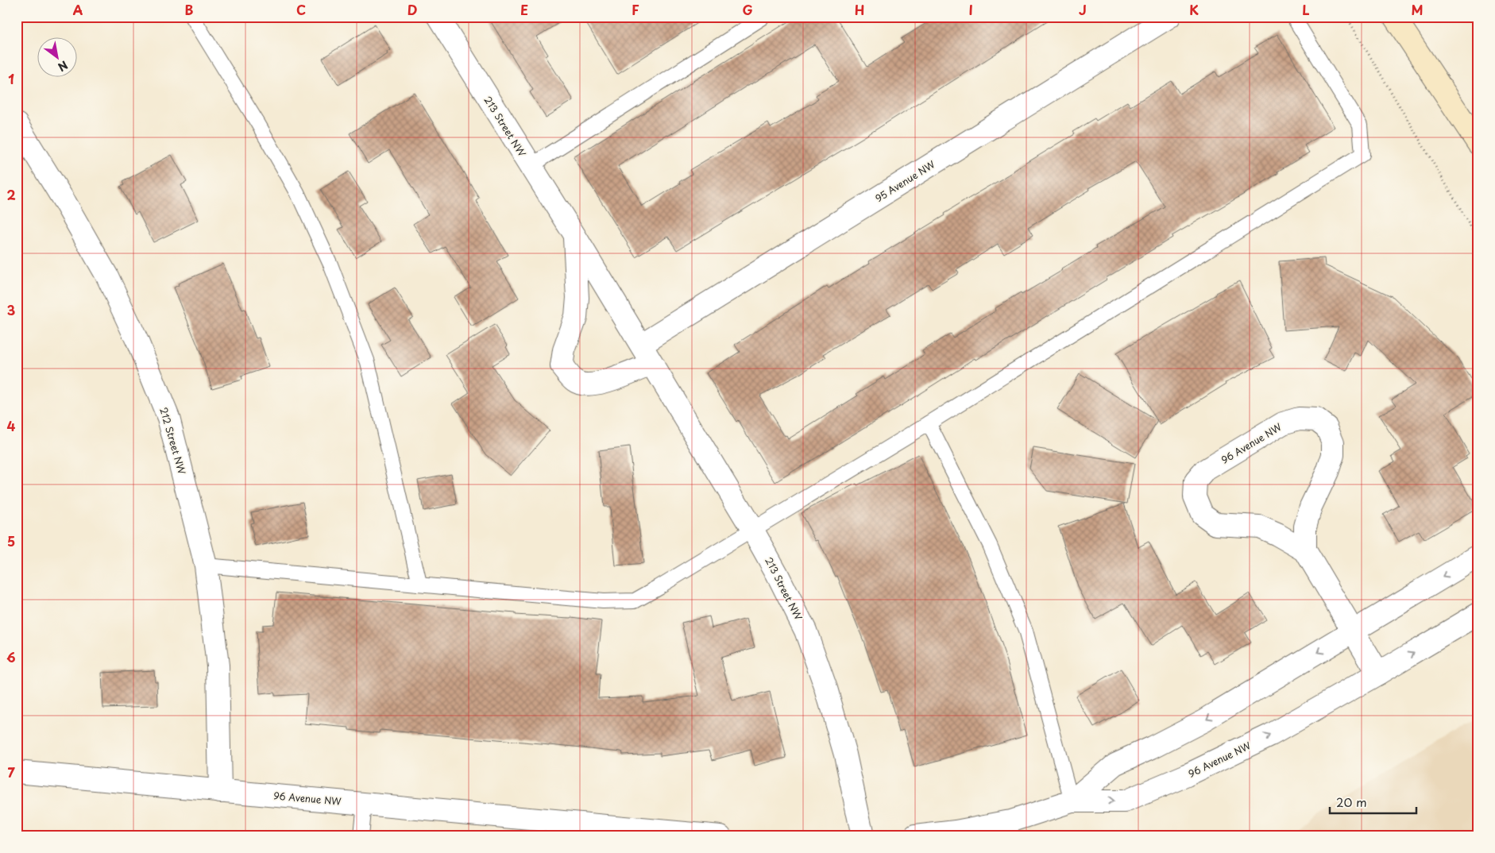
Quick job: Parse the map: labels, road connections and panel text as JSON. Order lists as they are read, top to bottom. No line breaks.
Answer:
{"streets":{"street":["213 Street NW","95 Avenue NW","212 Street NW","96 Avenue NW"]},"crossings":[["213 Street NW","95 Avenue NW"],["212 Street NW","96 Avenue NW"]],"scale_bar":"20 m","north":"bottom right","grid":{"columns":["A","B","C","D","E","F","G","H","I","J","K","L","M"],"rows":["1","2","3","4","5","6","7"]}}
